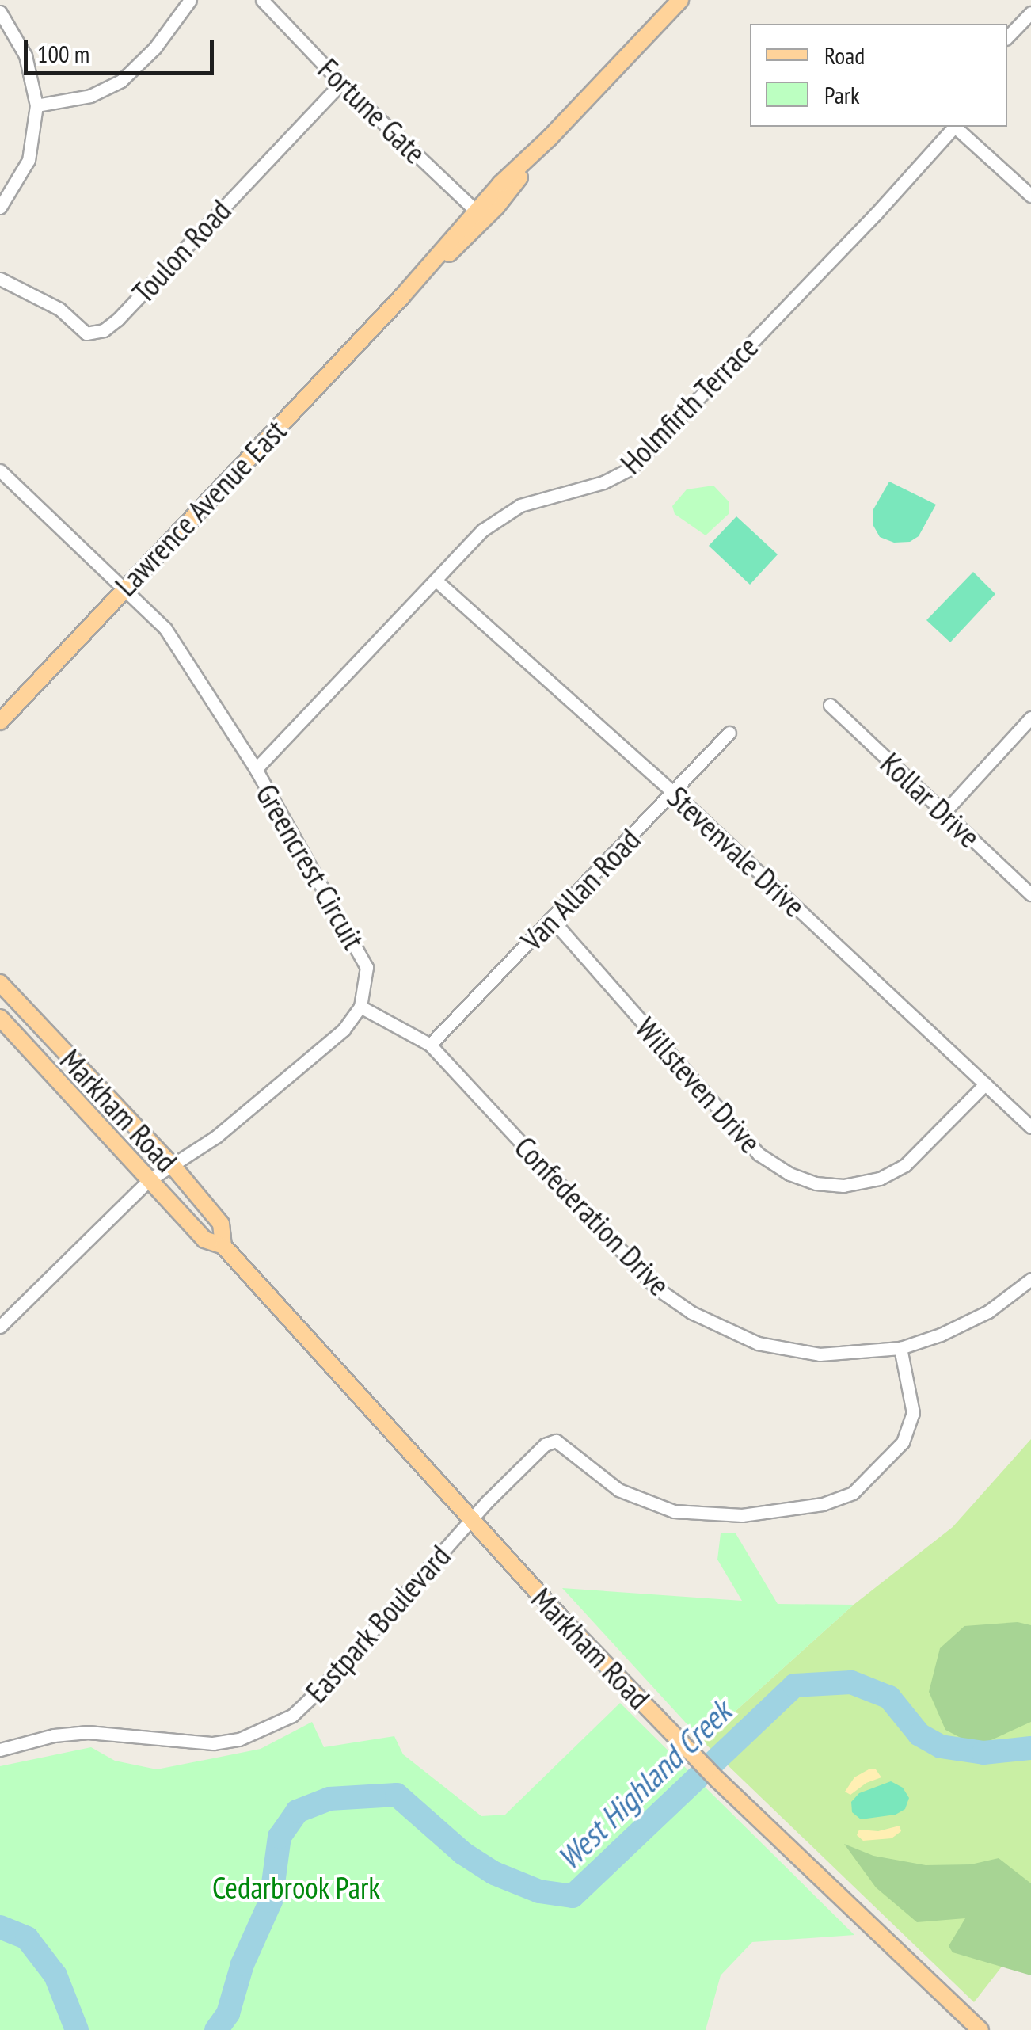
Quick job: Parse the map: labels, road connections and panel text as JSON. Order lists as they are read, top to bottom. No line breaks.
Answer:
{"streets":{"main road":["Lawrence Avenue East","Markham Road"],"street":["Fortune Gate","Toulon Road","Holmfirth Terrace","Kollar Drive","Stevenvale Drive","Greencrest Circuit","Van Allan Road","Willsteven Drive","Confederation Drive","Eastpark Boulevard"]},"crossings":[["Fortune Gate","Toulon Road"],["Fortune Gate","Lawrence Avenue East"],["Holmfirth Terrace","Stevenvale Drive"],["Holmfirth Terrace","Greencrest Circuit"],["Lawrence Avenue East","Greencrest Circuit"],["Stevenvale Drive","Van Allan Road"],["Stevenvale Drive","Willsteven Drive"],["Greencrest Circuit","Confederation Drive"],["Van Allan Road","Willsteven Drive"],["Van Allan Road","Confederation Drive"],["Markham Road","Eastpark Boulevard"],["Confederation Drive","Eastpark Boulevard"]],"water":["West Highland Creek"],"parks":["Cedarbrook Park"],"legend":["Road","Park"],"scale_bar":"100 m"}
